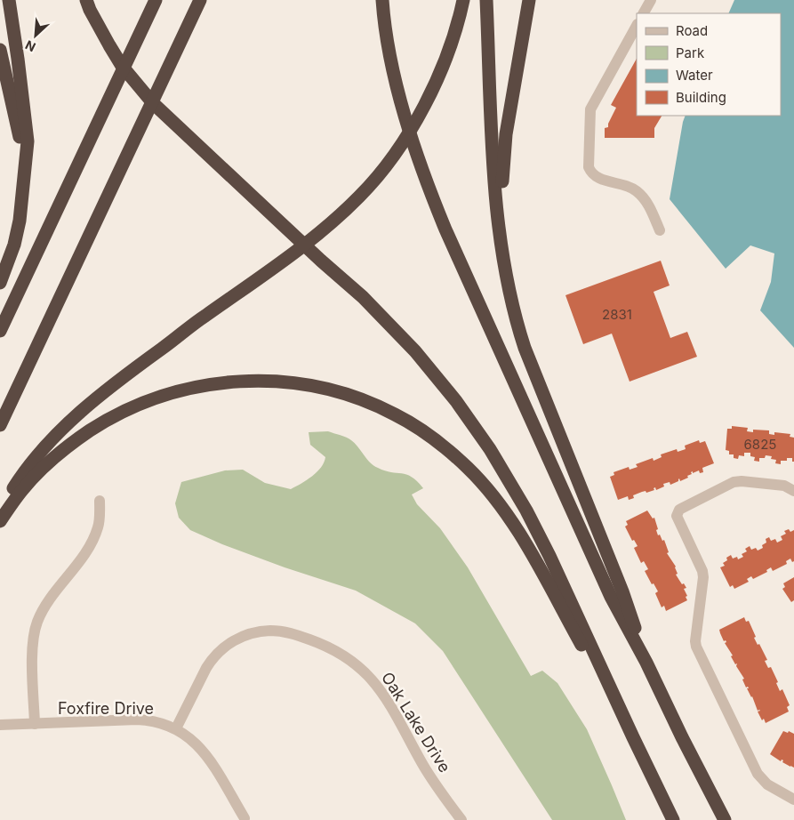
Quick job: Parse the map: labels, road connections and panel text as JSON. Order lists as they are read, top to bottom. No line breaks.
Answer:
{"streets":{"street":["Foxfire Drive","Oak Lake Drive"]},"crossings":[["Foxfire Drive","Oak Lake Drive"]],"house_numbers":["2831","6825"],"legend":["Road","Park","Water","Building"],"north":"bottom left"}
